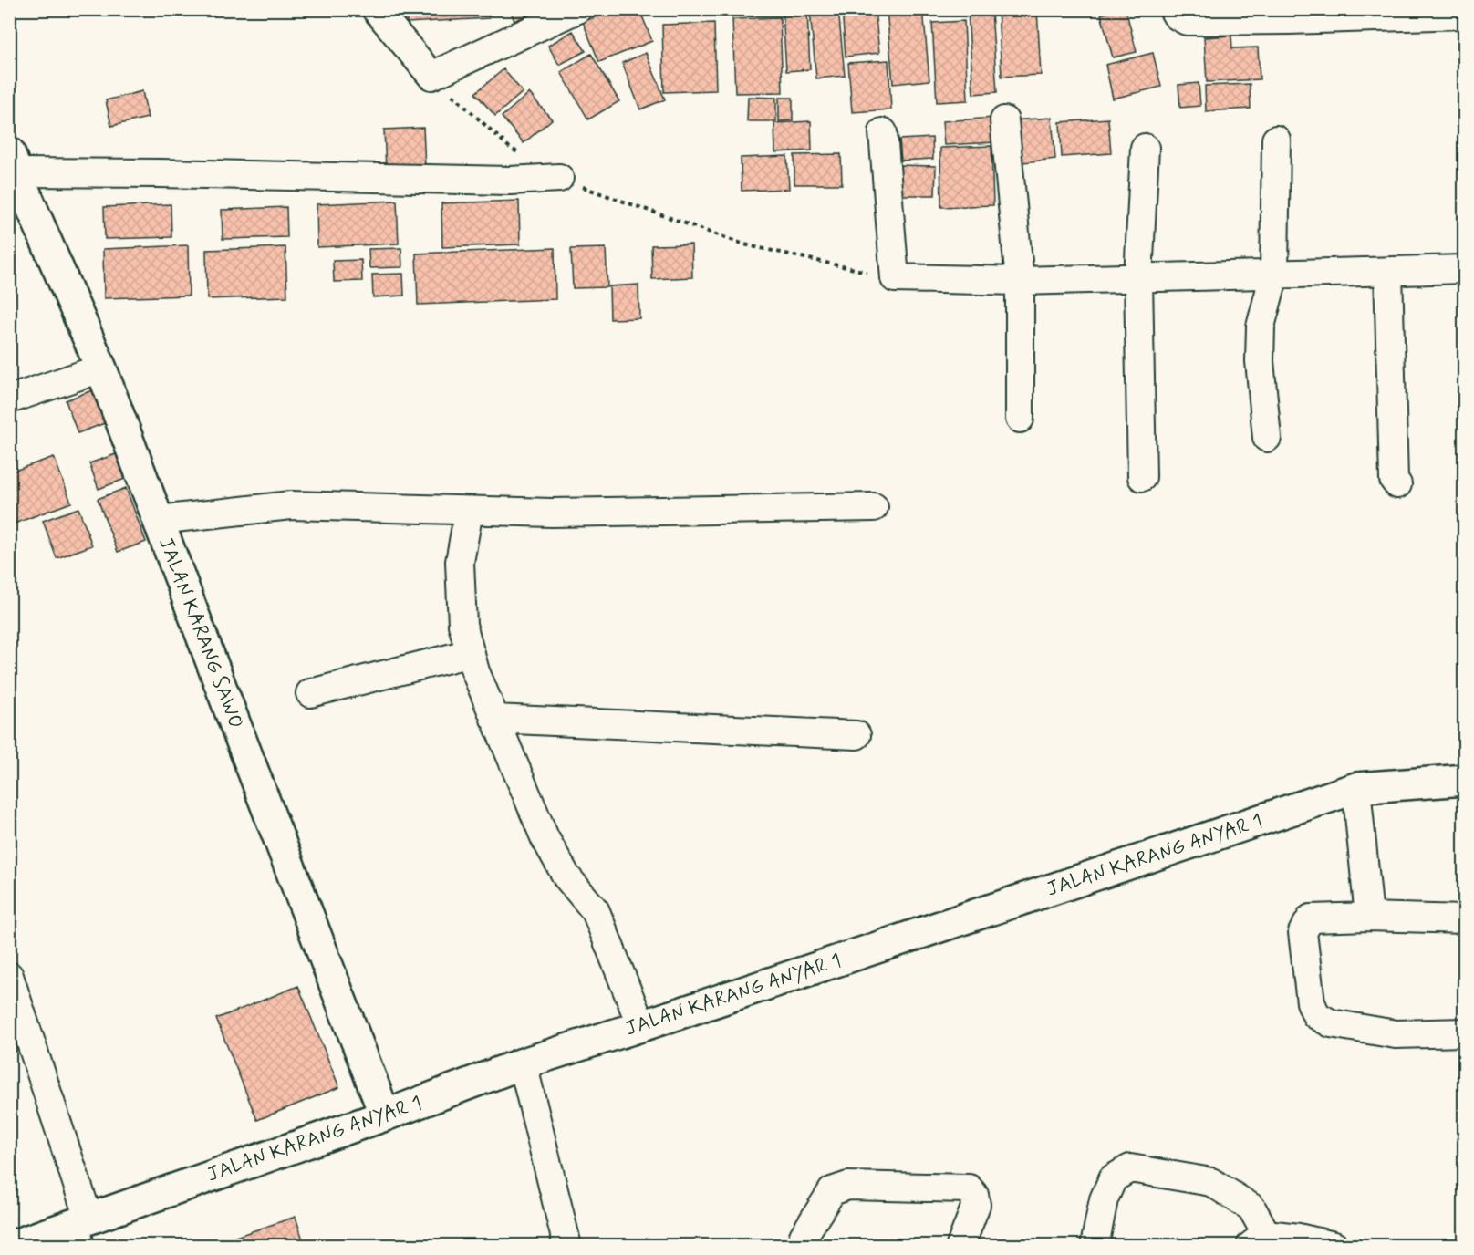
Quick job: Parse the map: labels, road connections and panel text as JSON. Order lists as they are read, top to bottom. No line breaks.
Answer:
{"streets":{"main road":["JALAN KARANG SAWO","JALAN KARANG ANYAR 1"]},"crossings":[["JALAN KARANG SAWO","JALAN KARANG ANYAR 1"]]}
